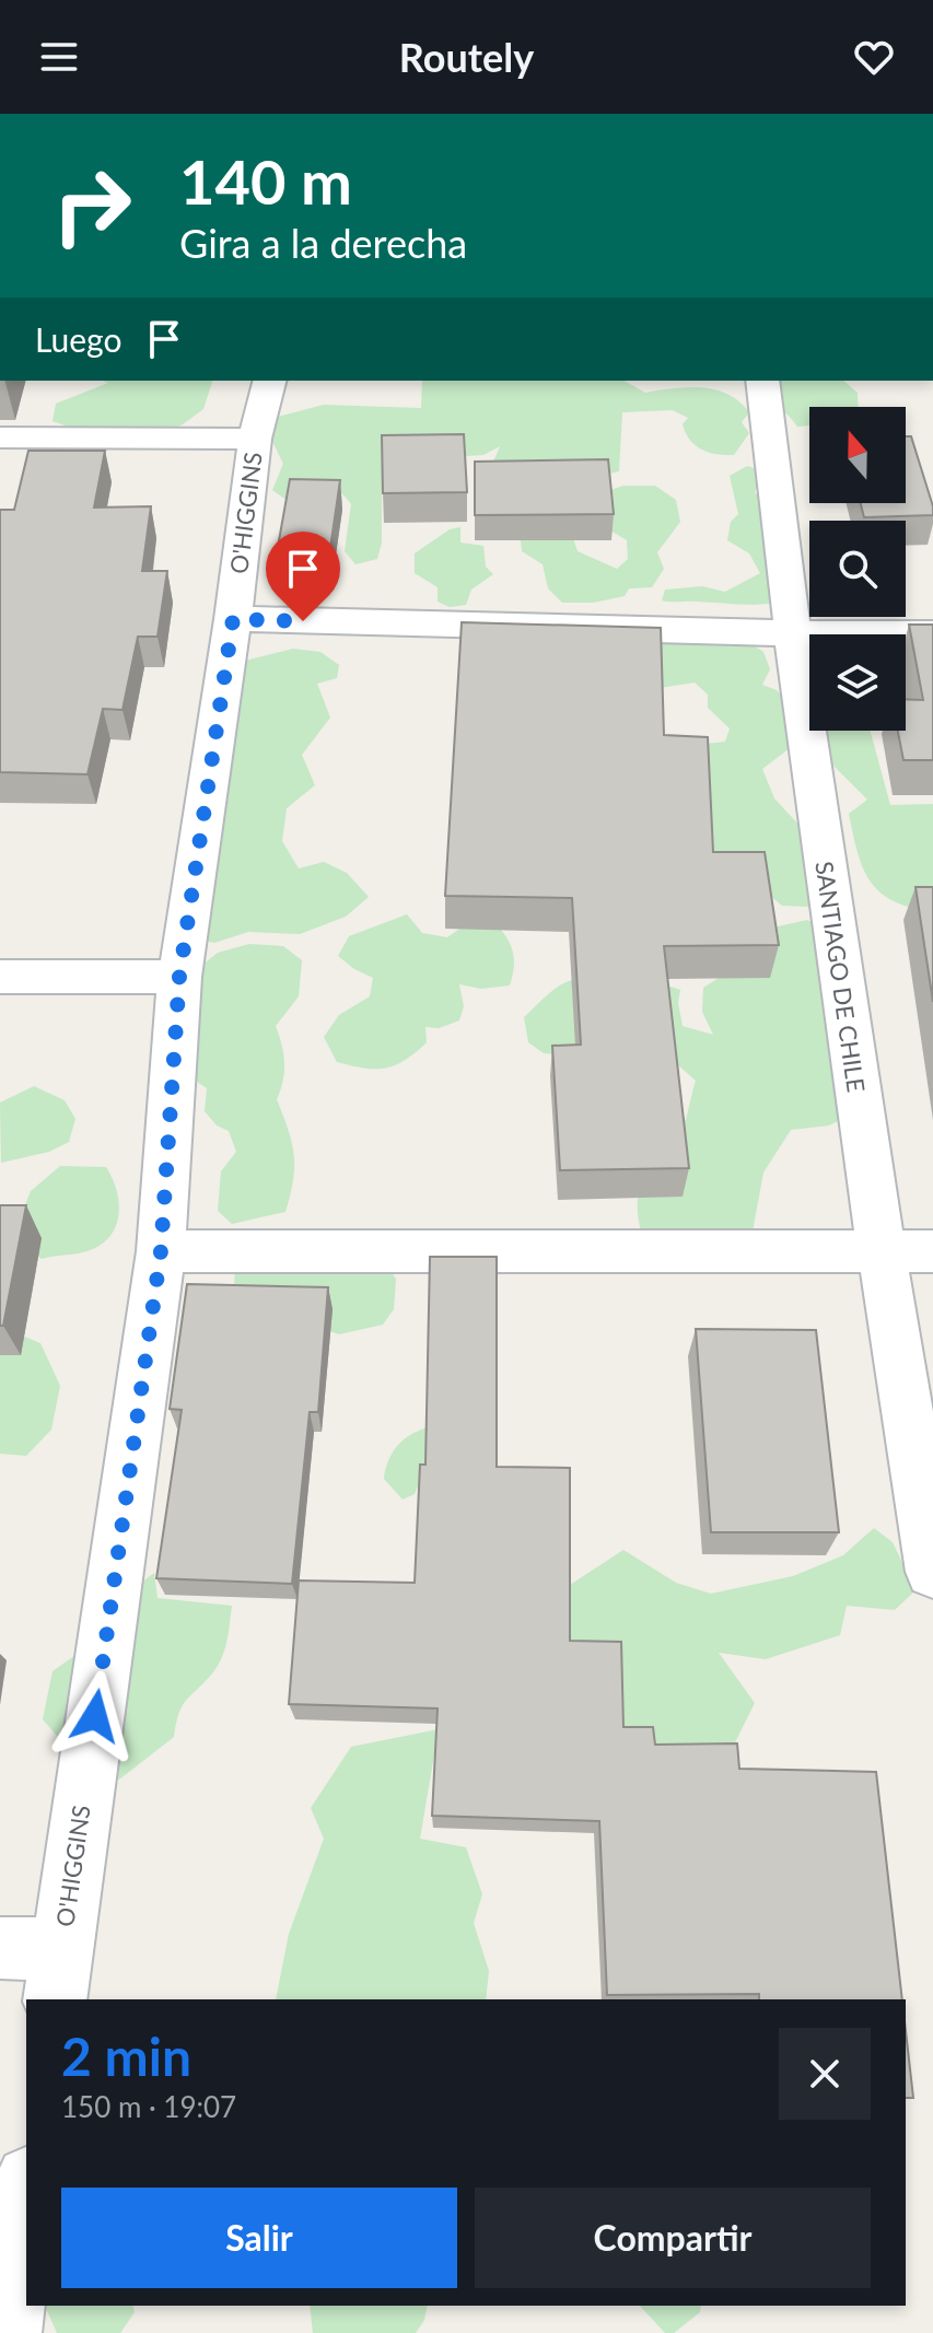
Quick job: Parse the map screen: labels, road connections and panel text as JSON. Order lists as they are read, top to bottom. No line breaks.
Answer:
{"streets":{"street":["O'HIGGINS","SANTIAGO DE CHILE"]},"north":"top","page":{"header":"Routely","turn":["140 m","Gira a la derecha"],"then":"Luego","heading":["2 min","150 m · 19:07"],"buttons":["Salir","Compartir"]}}
